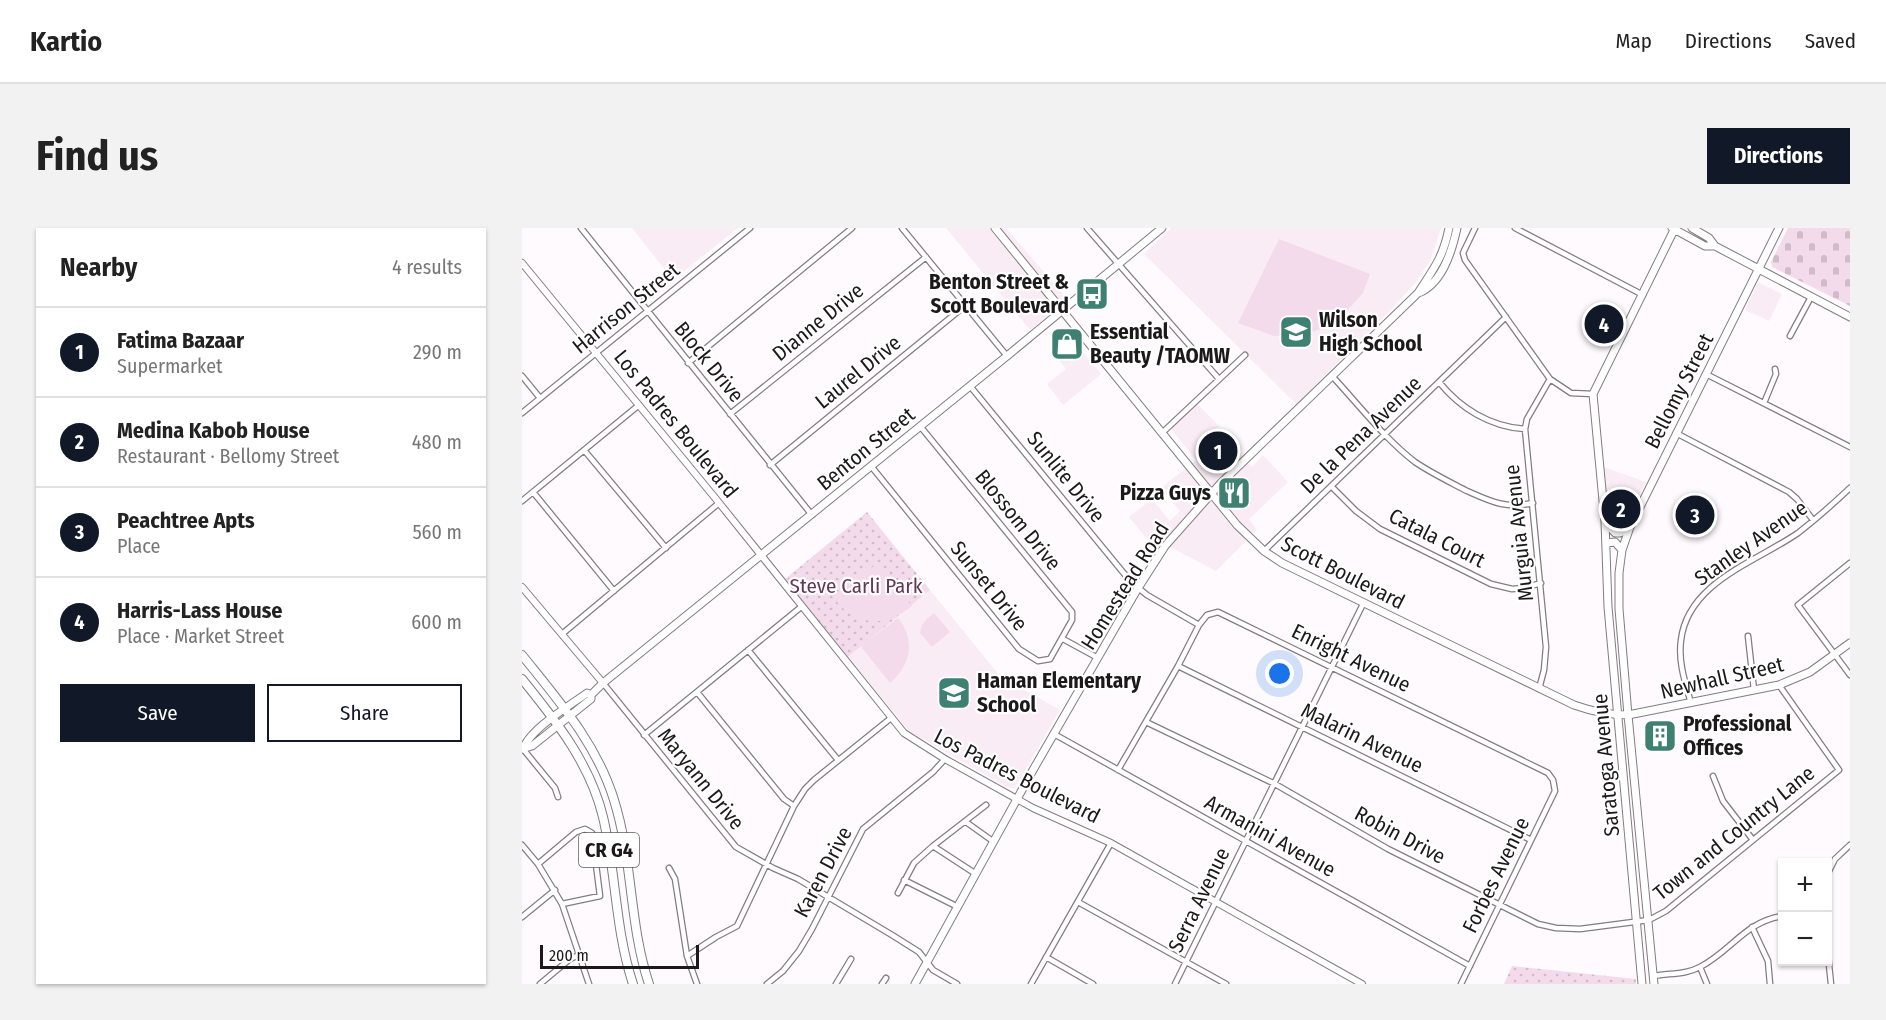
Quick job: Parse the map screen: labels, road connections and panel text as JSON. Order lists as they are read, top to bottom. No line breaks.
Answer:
{"streets":{"highway":["CR G4"],"main road":["Bellomy Street","Benton Street","Scott Boulevard","Homestead Road","Newhall Street","Saratoga Avenue"],"street":["Harrison Street","Dianne Drive","Block Drive","Laurel Drive","Los Padres Boulevard","De la Pena Avenue","Sunlite Drive","Blossom Drive","Murguia Avenue","Catala Court","Stanley Avenue","Sunset Drive","Enright Avenue","Malarin Avenue","Maryann Drive","Town and Country Lane","Robin Drive","Armanini Avenue","Karen Drive","Forbes Avenue","Serra Avenue"]},"crossings":[["Harrison Street","Block Drive"],["Harrison Street","Los Padres Boulevard"],["Dianne Drive","Block Drive"],["Block Drive","Laurel Drive"],["Block Drive","Benton Street"],["Bellomy Street","Saratoga Avenue"],["Los Padres Boulevard","Benton Street"],["Los Padres Boulevard","Homestead Road"],["Los Padres Boulevard","Karen Drive"],["Los Padres Boulevard","Serra Avenue"],["De la Pena Avenue","Catala Court"],["De la Pena Avenue","Scott Boulevard"],["Benton Street","Sunlite Drive"],["Benton Street","Blossom Drive"],["Benton Street","Scott Boulevard"],["Benton Street","Sunset Drive"],["Benton Street","Maryann Drive"],["Benton Street","CR G4"],["Sunlite Drive","Homestead Road"],["Blossom Drive","Sunset Drive"],["Murguia Avenue","Catala Court"],["Murguia Avenue","Scott Boulevard"],["Stanley Avenue","Newhall Street"],["Scott Boulevard","Homestead Road"],["Scott Boulevard","Newhall Street"],["Scott Boulevard","Saratoga Avenue"],["Scott Boulevard","Serra Avenue"],["Homestead Road","Maryann Drive"],["Homestead Road","Armanini Avenue"],["Enright Avenue","Forbes Avenue"],["Enright Avenue","Serra Avenue"],["Newhall Street","Saratoga Avenue"],["Newhall Street","Town and Country Lane"],["Malarin Avenue","Forbes Avenue"],["Malarin Avenue","Serra Avenue"],["Saratoga Avenue","Town and Country Lane"],["Saratoga Avenue","Robin Drive"],["Maryann Drive","Karen Drive"],["Town and Country Lane","Robin Drive"],["Robin Drive","Forbes Avenue"],["Robin Drive","Serra Avenue"],["Armanini Avenue","Forbes Avenue"],["Armanini Avenue","Serra Avenue"]],"parks":["Steve Carli Park"],"places":{"bus stop":["Benton Street & Scott Boulevard"],"school or university":["Wilson High School","Haman Elementary School"],"shop":["Essential Beauty /TAOMW"],"restaurant":["Pizza Guys"],"building":["Professional Offices"]},"scale_bar":"200 m","page":{"header":"Kartio","nav":["Map","Directions","Saved"],"buttons":["Directions",["Save","Share"]],"title":"Find us","heading":["Nearby","4 results"],"pins":["4","1","2","3"],"list":[{"mark":"1","name":"Fatima Bazaar","note":"Supermarket","value":"290 m"},{"mark":"2","name":"Medina Kabob House","note":"Restaurant · Bellomy Street","value":"480 m"},{"mark":"3","name":"Peachtree Apts","note":"Place","value":"560 m"},{"mark":"4","name":"Harris-Lass House","note":"Place · Market Street","value":"600 m"}],"map_buttons":["+","−"],"scale":"200 m"}}
